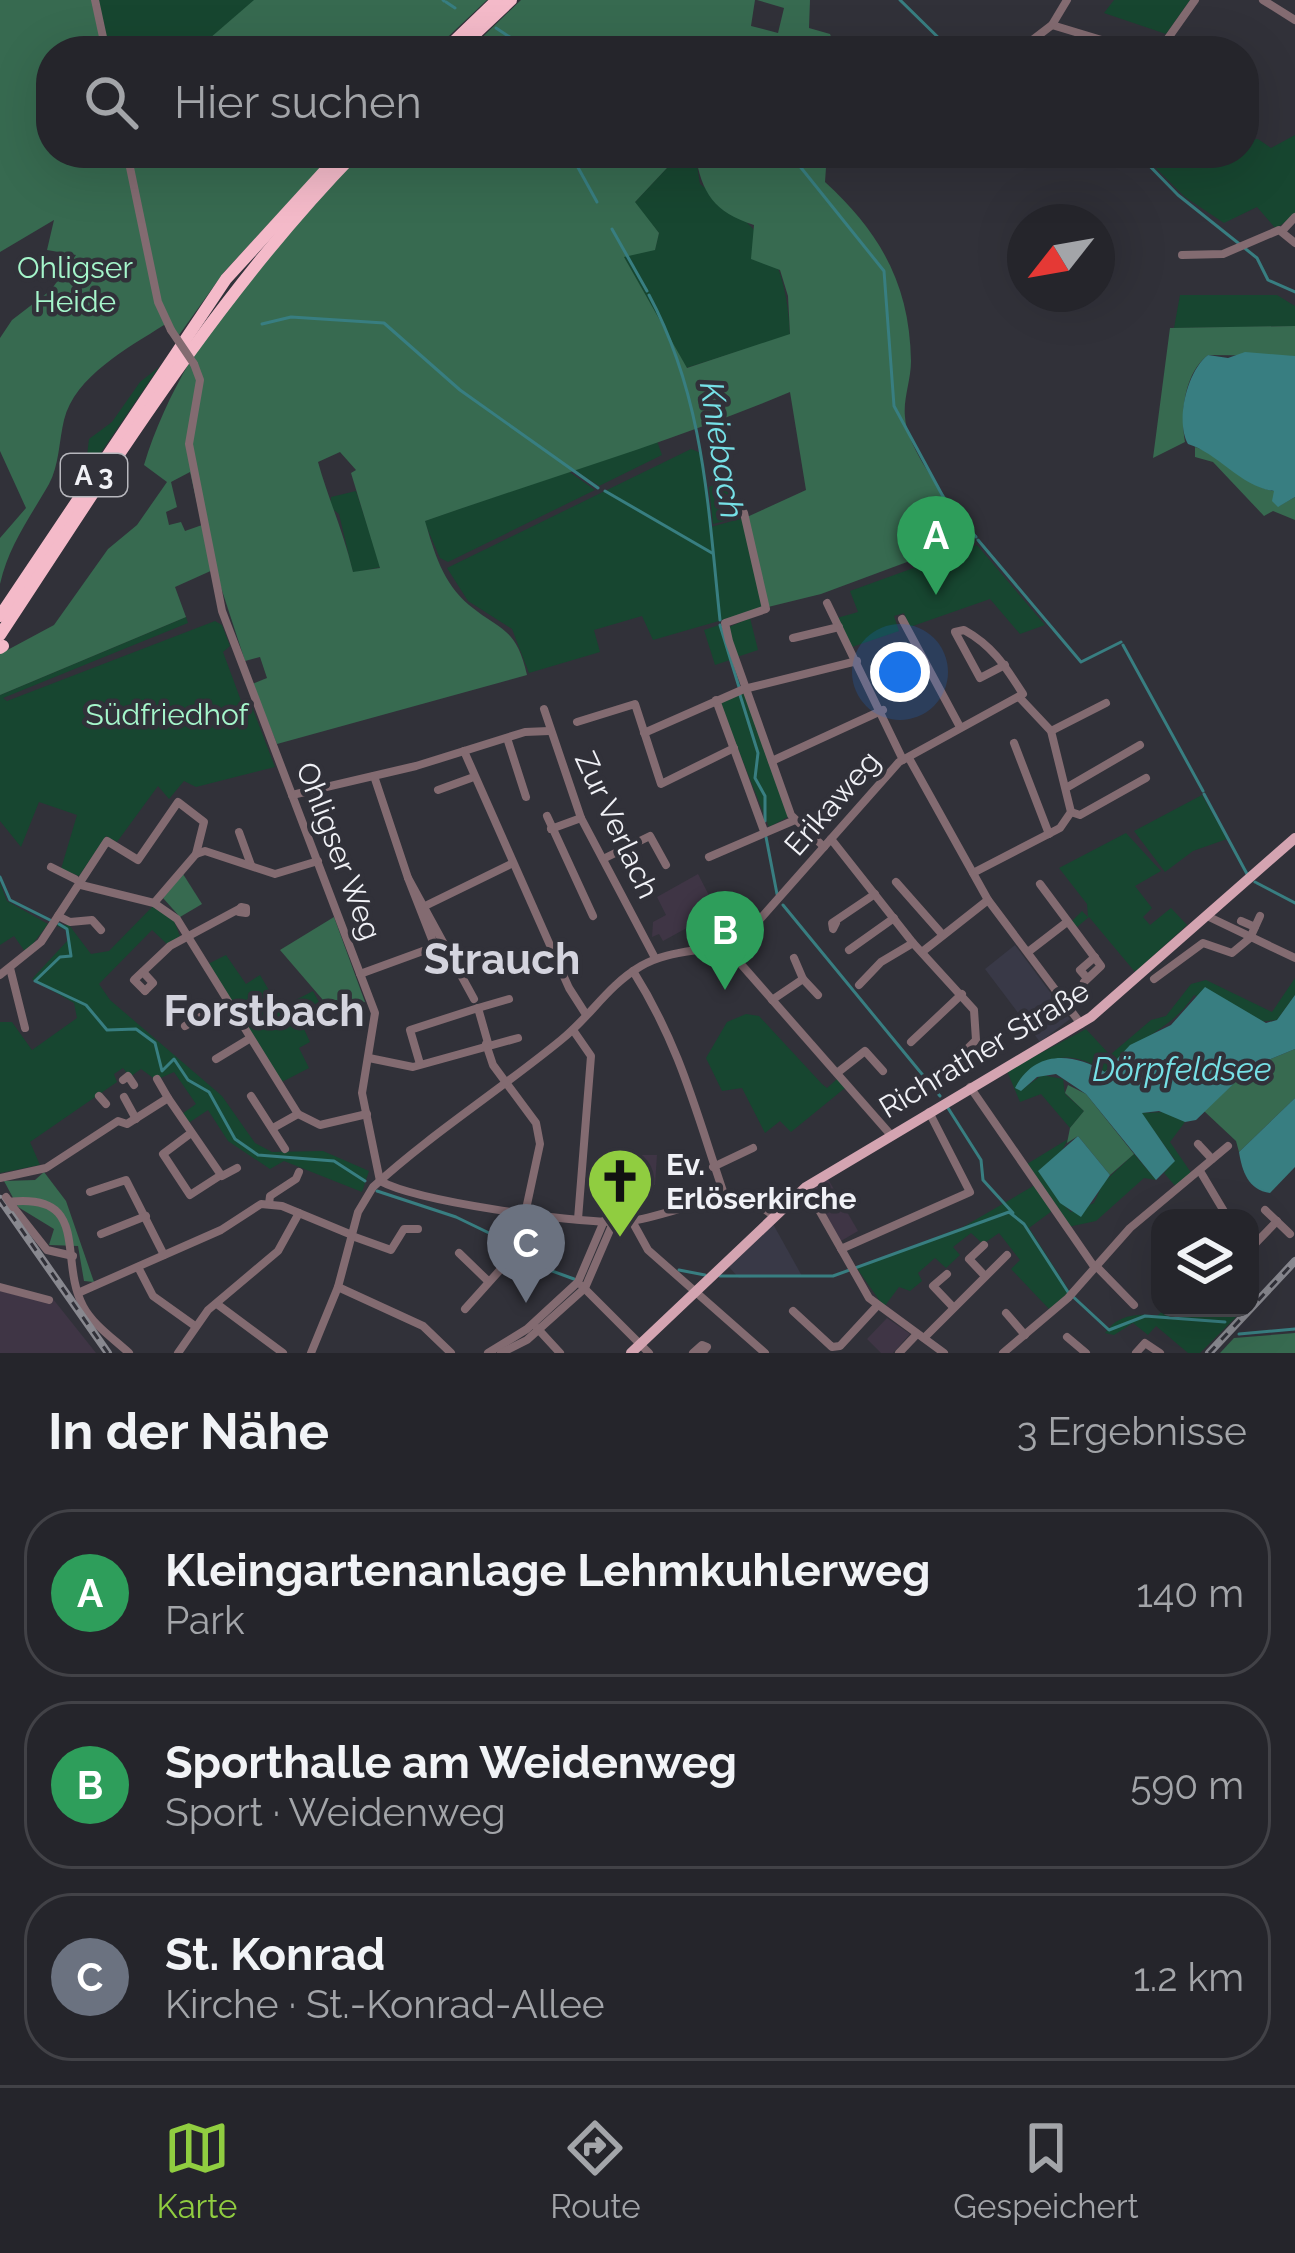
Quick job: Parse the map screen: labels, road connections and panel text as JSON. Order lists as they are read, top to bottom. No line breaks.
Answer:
{"streets":{"highway":["A 3"],"main road":["Richrather Straße"],"street":["Erikaweg","Zur Verlach","Ohligser Weg"]},"crossings":[["A 3","Ohligser Weg"],["Erikaweg","Zur Verlach"],["Erikaweg","Ohligser Weg"]],"districts":["Strauch","Forstbach"],"water":["Kniebach","Dörpfeldsee"],"parks":["Ohligser Heide","Südfriedhof"],"places":{"church":["Ev. Erlöserkirche"]},"north":"bottom left","page":{"search":"Hier suchen","pins":["A","B","C"],"heading":["In der Nähe","3 Ergebnisse"],"list":[{"mark":"A","name":"Kleingartenanlage Lehmkuhlerweg","note":"Park","value":"140 m"},{"mark":"B","name":"Sporthalle am Weidenweg","note":"Sport · Weidenweg","value":"590 m"},{"mark":"C","name":"St. Konrad","note":"Kirche · St.-Konrad-Allee","value":"1.2 km"}],"nav":["Karte","Route","Gespeichert"]}}
